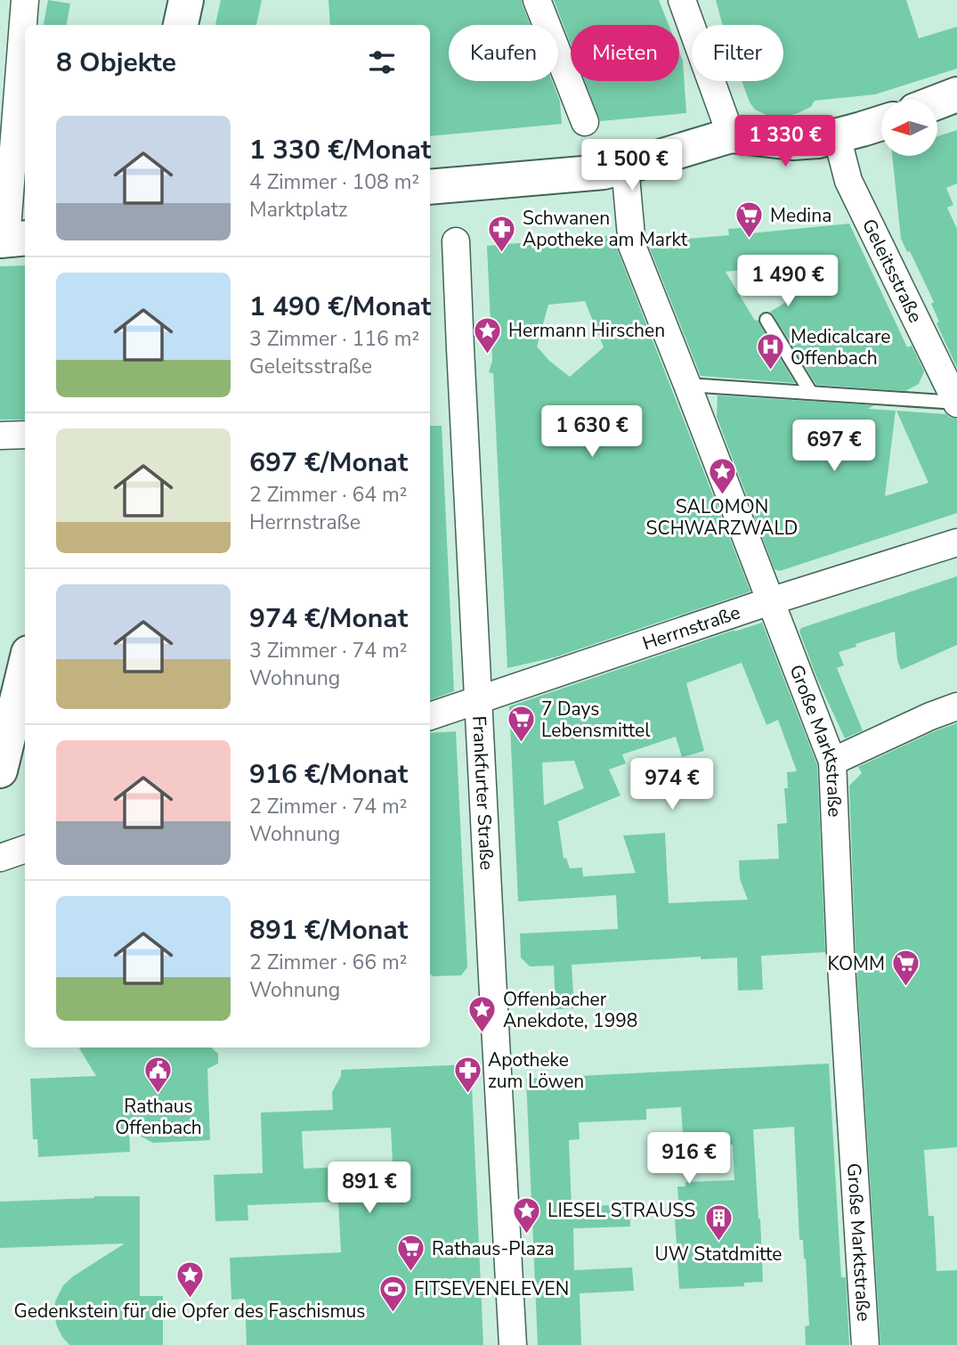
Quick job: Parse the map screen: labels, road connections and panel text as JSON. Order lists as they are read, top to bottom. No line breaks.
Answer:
{"streets":{"street":["Geleitsstraße","Herrnstraße","Große Marktstraße","Frankfurter Straße"]},"crossings":[["Herrnstraße","Große Marktstraße"],["Herrnstraße","Frankfurter Straße"]],"places":{"supermarket":["Medina","7 Days Lebensmittel","KOMM","Rathaus-Plaza"],"pharmacy":["Schwanen Apotheke am Markt","Apotheke zum Löwen"],"place":["Hermann Hirschen","SALOMON SCHWARZWALD","Offenbacher Anekdote, 1998","LIESEL STRAUSS","Gedenkstein für die Opfer des Faschismus"],"hospital":["Medicalcare Offenbach"],"public building":["Rathaus Offenbach"],"building":["UW Statdmitte"],"sports":["FITSEVENELEVEN"]},"north":"left","page":{"chip":["Kaufen","Mieten","Filter"],"heading":"8 Objekte","list":[{"name":"1 330 €/Monat","note":"4 Zimmer · 108 m² · Marktplatz"},{"name":"1 490 €/Monat","note":"3 Zimmer · 116 m² · Geleitsstraße"},{"name":"697 €/Monat","note":"2 Zimmer · 64 m² · Herrnstraße"},{"name":"974 €/Monat","note":"3 Zimmer · 74 m² · Wohnung"},{"name":"916 €/Monat","note":"2 Zimmer · 74 m² · Wohnung"},{"name":"891 €/Monat","note":"2 Zimmer · 66 m² · Wohnung"}],"price":["1 330 €","1 500 €","1 490 €","1 630 €","697 €","974 €","916 €","891 €"]}}
